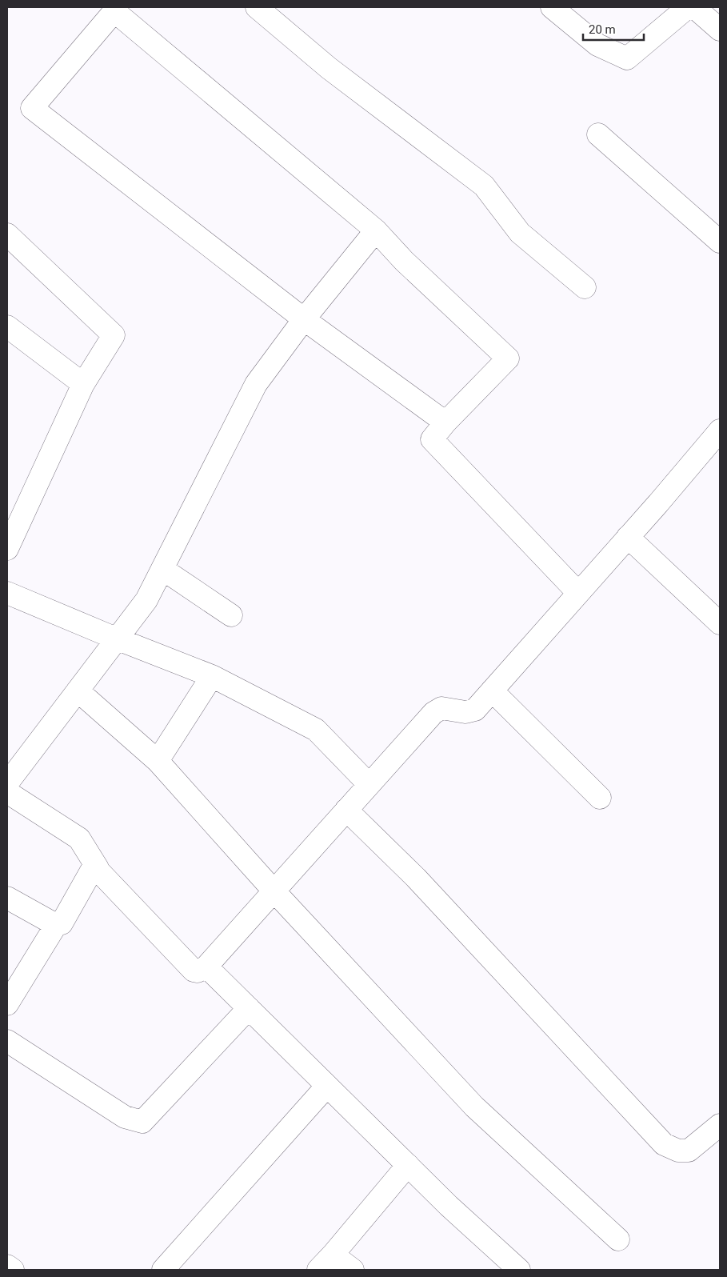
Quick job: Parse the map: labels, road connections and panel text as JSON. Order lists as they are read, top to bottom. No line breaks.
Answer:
{"scale_bar":"20 m"}
